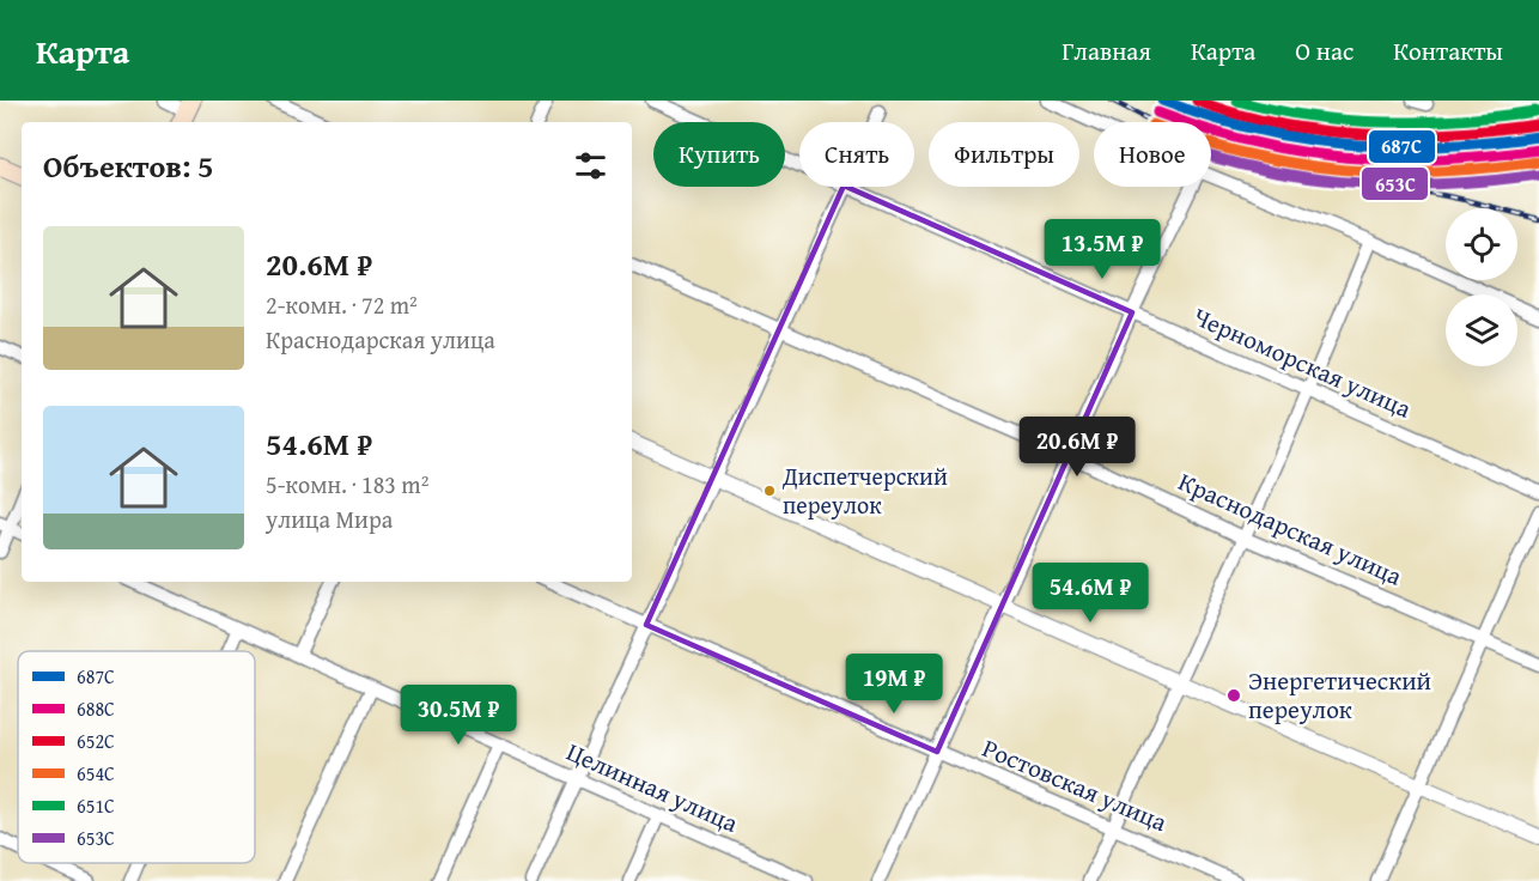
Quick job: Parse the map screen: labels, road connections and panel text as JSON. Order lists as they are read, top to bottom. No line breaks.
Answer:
{"streets":{"street":["Черноморская улица","Краснодарская улица","Ростовская улица","Целинная улица"]},"places":["Диспетчерский переулок","Энергетический переулок"],"lines":["transit line 687С","transit line 652С","transit line 651С","transit line 688С","transit line 654С","transit line 653С"],"legend":["687С","688С","652С","654С","651С","653С"],"page":{"header":"Карта","nav":["Главная","Карта","О нас","Контакты"],"chip":["Купить","Снять","Фильтры","Новое"],"heading":"Объектов: 5","list":[{"name":"20.6M ₽","note":"2-комн. · 72 m² · Краснодарская улица"},{"name":"54.6M ₽","note":"5-комн. · 183 m² · улица Мира"}],"price":["13.5M ₽","20.6M ₽","54.6M ₽","19M ₽","30.5M ₽"]}}
